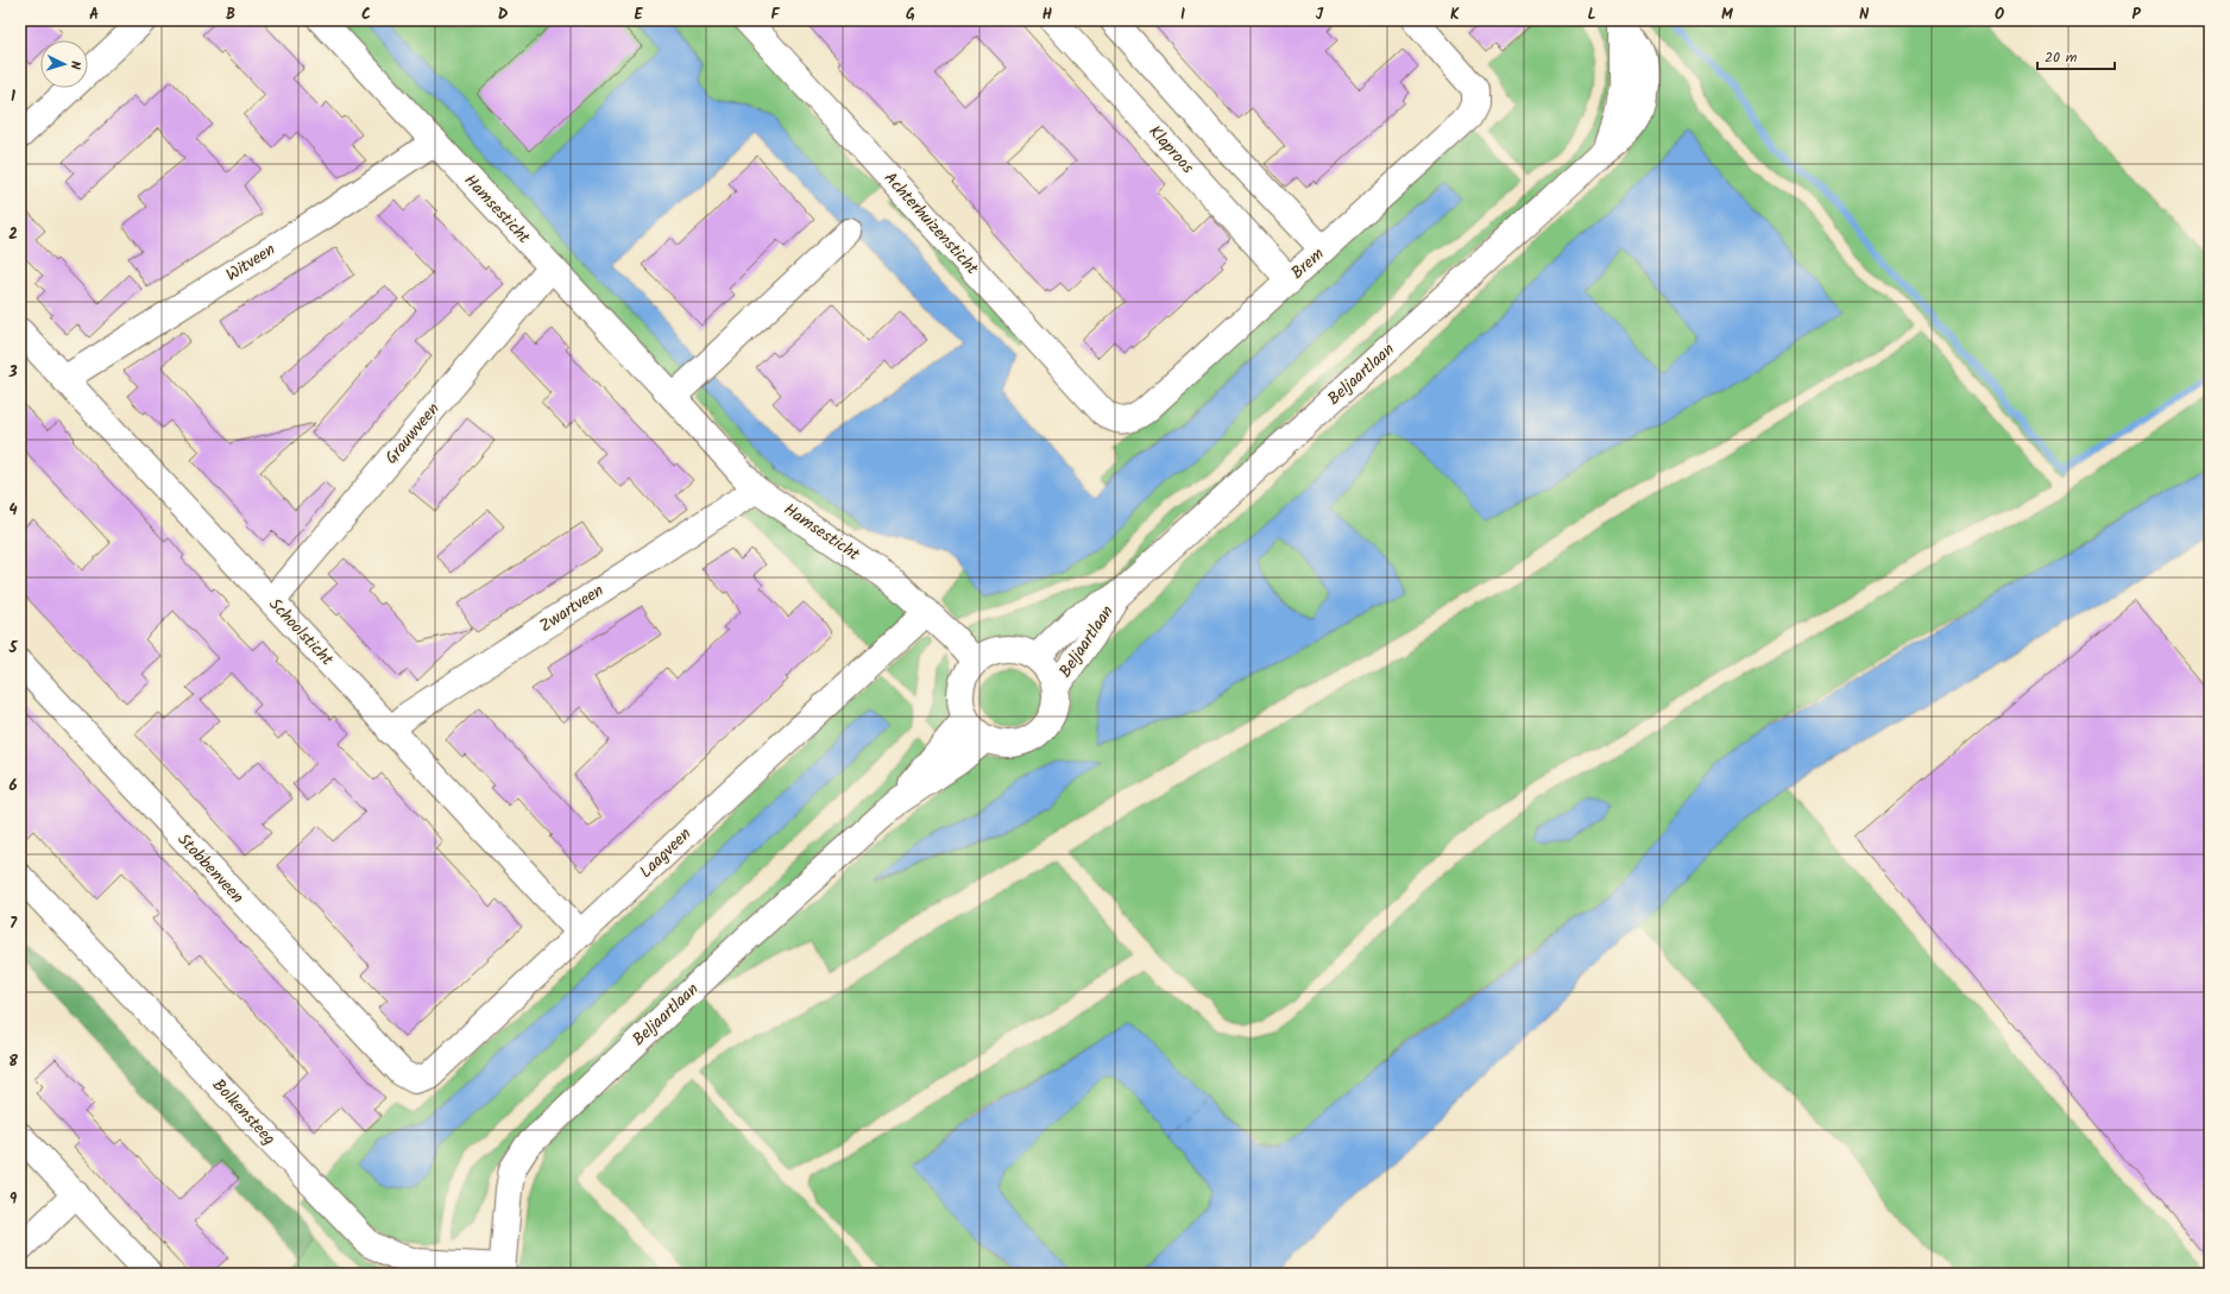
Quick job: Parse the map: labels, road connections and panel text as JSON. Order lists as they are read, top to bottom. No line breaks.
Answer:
{"streets":{"street":["Klaproos","Hamsesticht","Achterhuizensticht","Witveen","Brem","Beljaartlaan","Grauwveen","Zwartveen","Schoolsticht","Laagveen","Stobbenveen","Bolkensteeg"]},"crossings":[["Klaproos","Brem"],["Hamsesticht","Witveen"],["Hamsesticht","Beljaartlaan"],["Hamsesticht","Grauwveen"],["Hamsesticht","Zwartveen"],["Hamsesticht","Laagveen"],["Achterhuizensticht","Brem"],["Witveen","Schoolsticht"],["Beljaartlaan","Bolkensteeg"],["Grauwveen","Schoolsticht"],["Zwartveen","Schoolsticht"],["Schoolsticht","Laagveen"],["Laagveen","Stobbenveen"]],"scale_bar":"20 m","north":"right","grid":{"columns":["A","B","C","D","E","F","G","H","I","J","K","L","M","N","O","P"],"rows":["1","2","3","4","5","6","7","8","9"]}}
